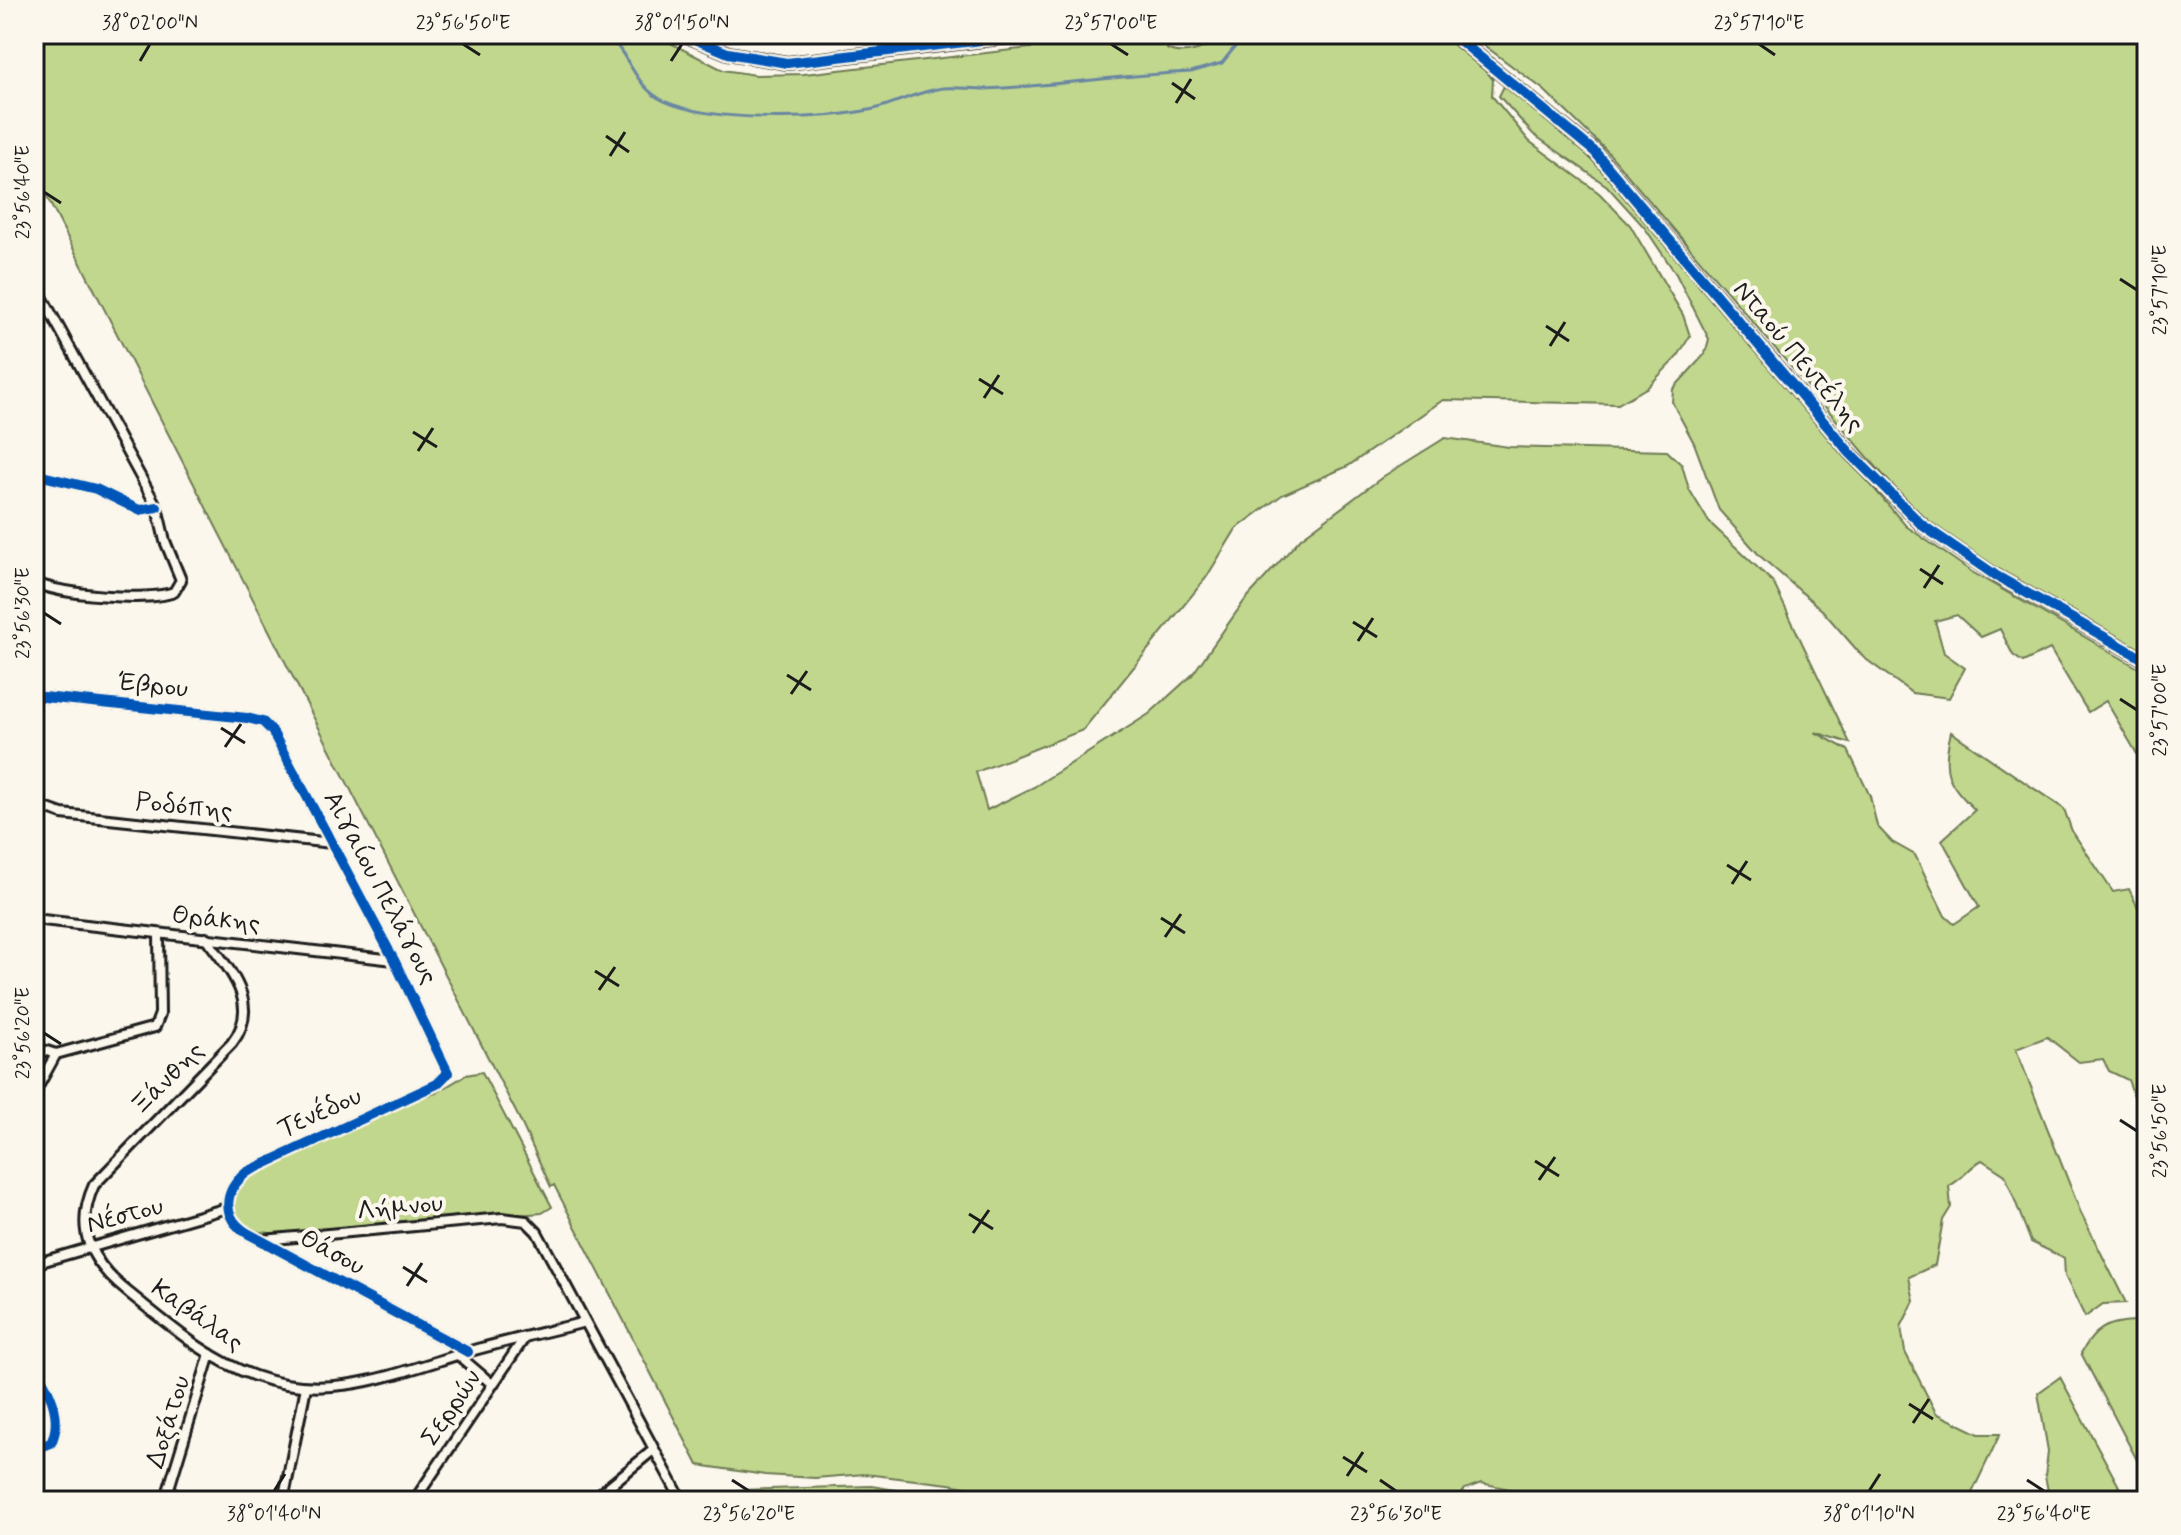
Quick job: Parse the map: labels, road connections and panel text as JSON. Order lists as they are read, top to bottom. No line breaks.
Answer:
{"streets":{"street":["Νταού Πεντέλης","Έβρου","Ροδόπης","Αιγαίου Πελάγους","Θράκης","Ξάνθης","Τενέδου","Λήμνου","Νέστου","Θάσου","Καβάλας","Σερρών","Δοξάτου"]},"crossings":[["Έβρου","Αιγαίου Πελάγους"],["Ροδόπης","Αιγαίου Πελάγους"],["Αιγαίου Πελάγους","Θράκης"],["Αιγαίου Πελάγους","Τενέδου"],["Θράκης","Ξάνθης"],["Ξάνθης","Νέστου"],["Ξάνθης","Καβάλας"],["Τενέδου","Νέστου"],["Τενέδου","Θάσου"],["Λήμνου","Θάσου"],["Λήμνου","Καβάλας"],["Νέστου","Θάσου"],["Νέστου","Καβάλας"],["Θάσου","Καβάλας"],["Θάσου","Σερρών"],["Καβάλας","Σερρών"],["Καβάλας","Δοξάτου"]],"coordinates":["38°02'00\"N","23°56'50\"E","38°01'50\"N","23°57'00\"E","23°57'10\"E","23°56'40\"E","23°56'30\"E","23°56'20\"E","38°01'40\"N","38°01'10\"N"]}
